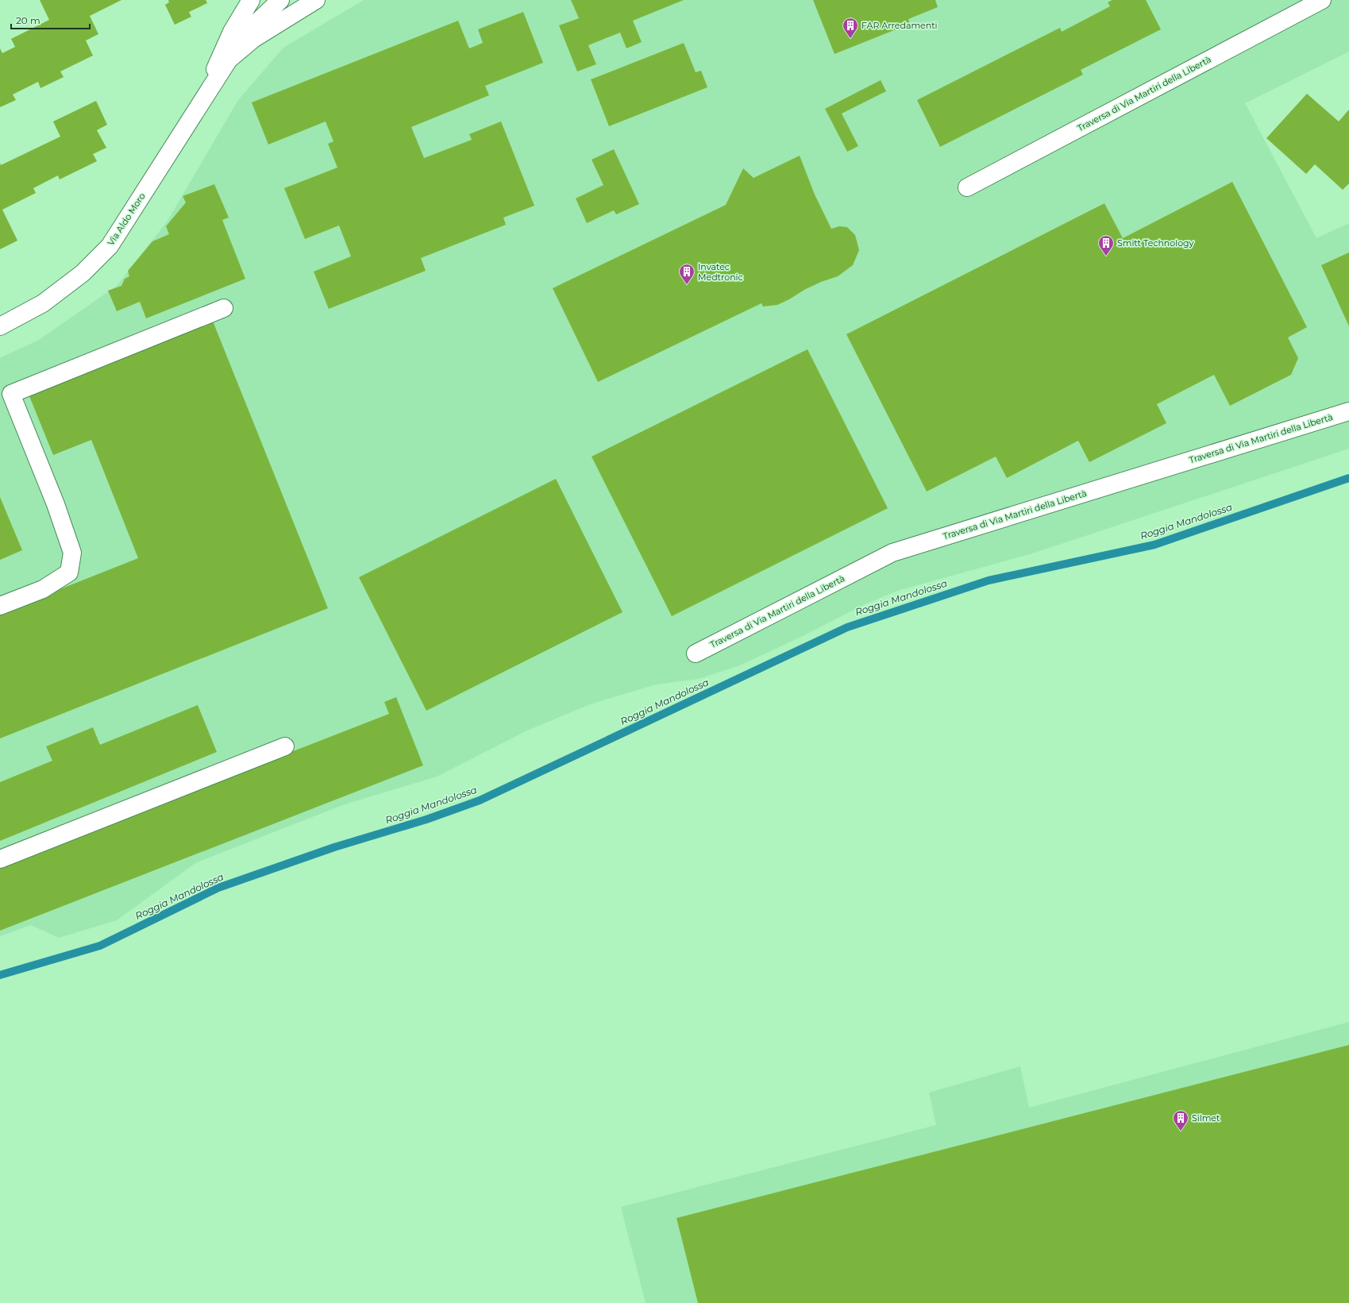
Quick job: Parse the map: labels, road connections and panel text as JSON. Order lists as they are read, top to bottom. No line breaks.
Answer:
{"streets":{"street":["Traversa di Via Martiri della Libertà","Via Aldo Moro"]},"water":["Roggia Mandolossa"],"places":{"building":["FAR Arredamenti","Smitt Technology","Invatec Medtronic","Silmet"]},"scale_bar":"20 m"}
